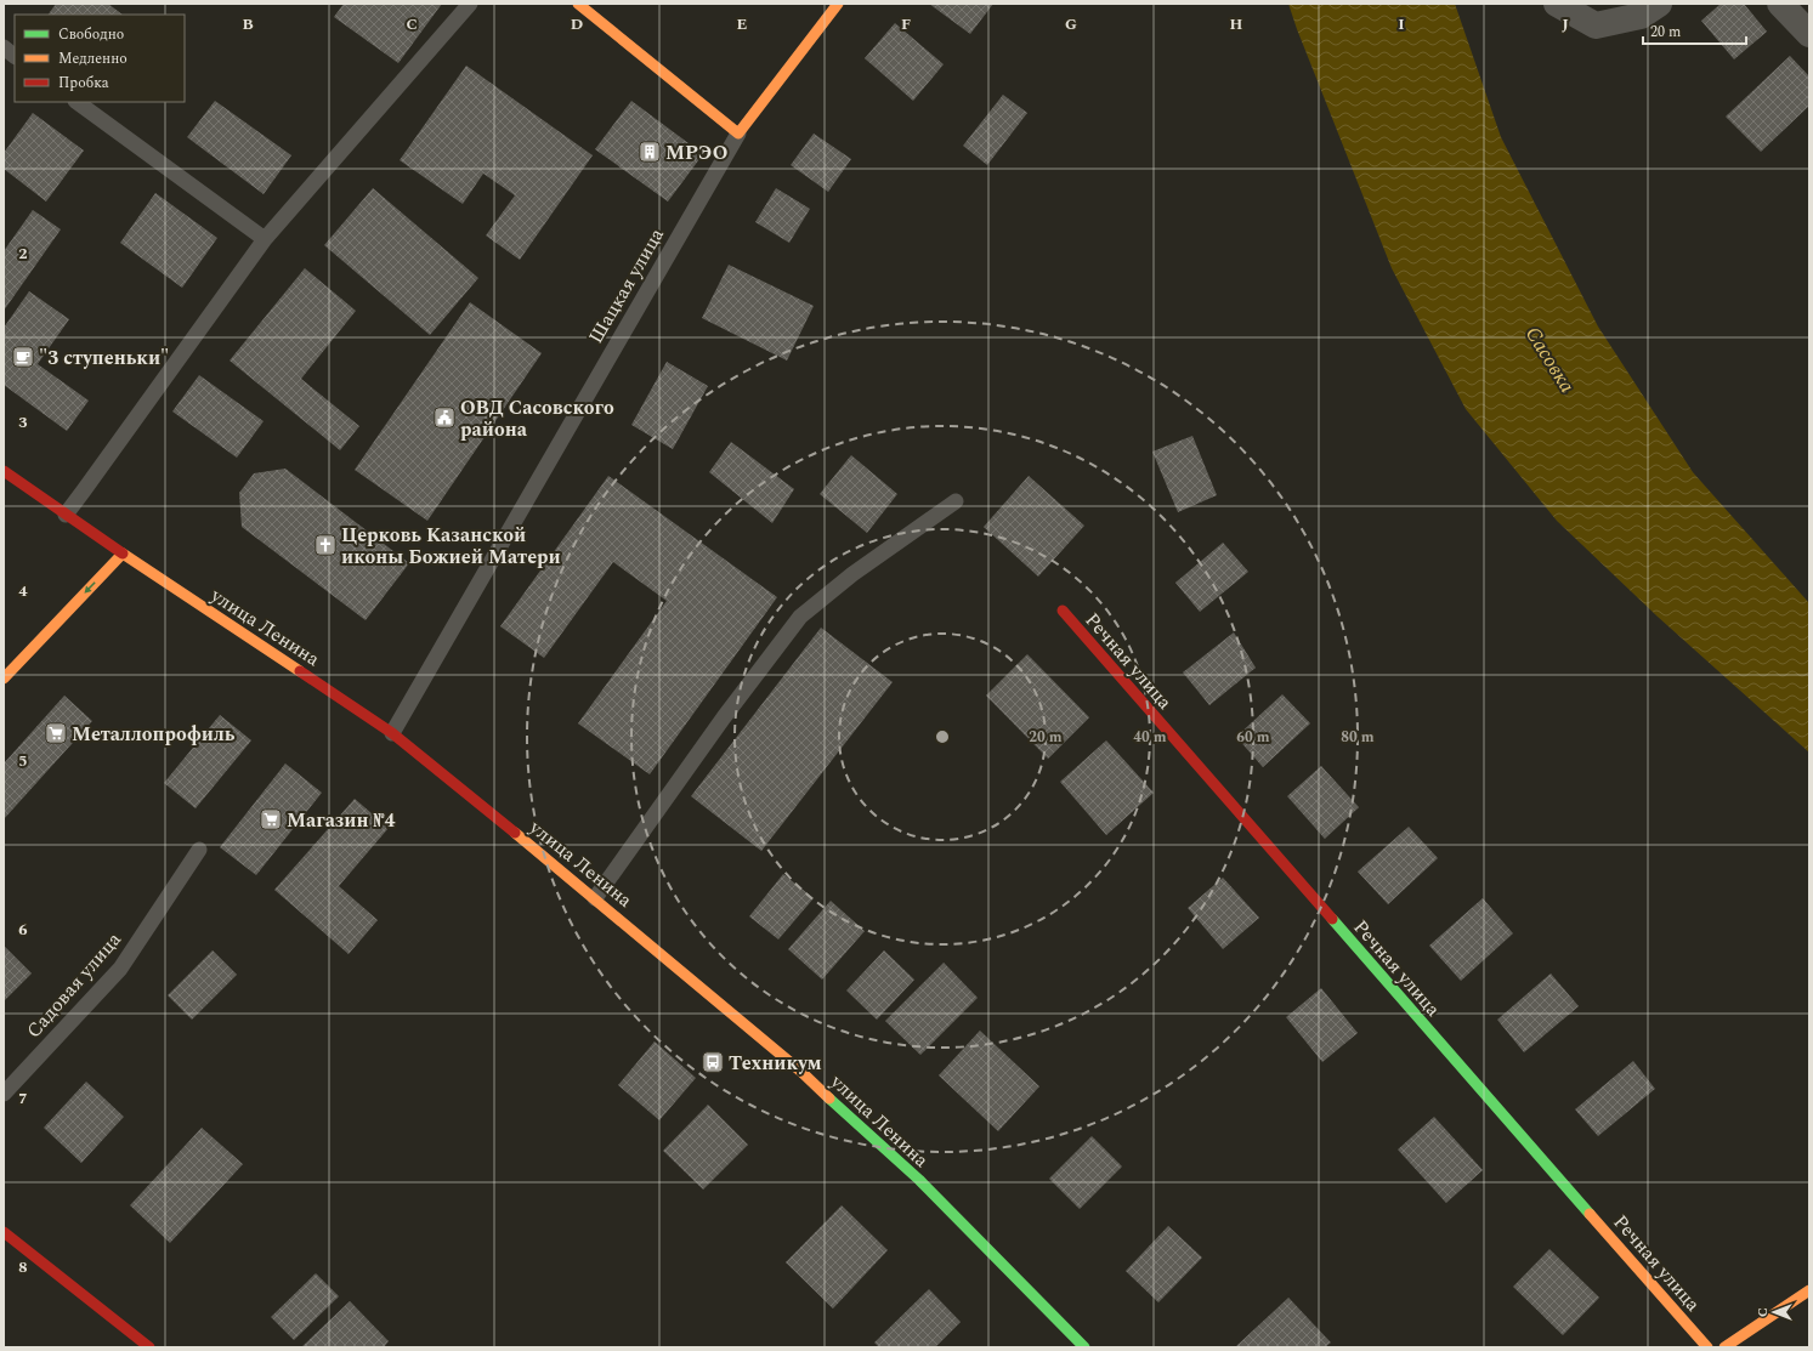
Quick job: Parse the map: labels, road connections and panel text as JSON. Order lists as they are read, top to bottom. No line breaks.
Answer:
{"streets":{"main road":["Шацкая улица","улица Ленина","Речная улица"],"lane":["Садовая улица"]},"crossings":[["Шацкая улица","улица Ленина"]],"water":["Сасовка"],"places":{"building":["МРЭО"],"cafe":["\"3 ступеньки\""],"public building":["ОВД Сасовского района"],"church":["Церковь Казанской иконы Божией Матери"],"supermarket":["Металлопрофиль","Магазин №4"],"bus stop":["Техникум"]},"legend":["Свободно","Медленно","Пробка"],"scale_bar":"20 m","north":"left","grid":{"columns":["B","C","D","E","F","G","H","I","J"],"rows":["2","3","4","5","6","7","8"]},"rings":["20 m","40 m","60 m","80 m"]}
